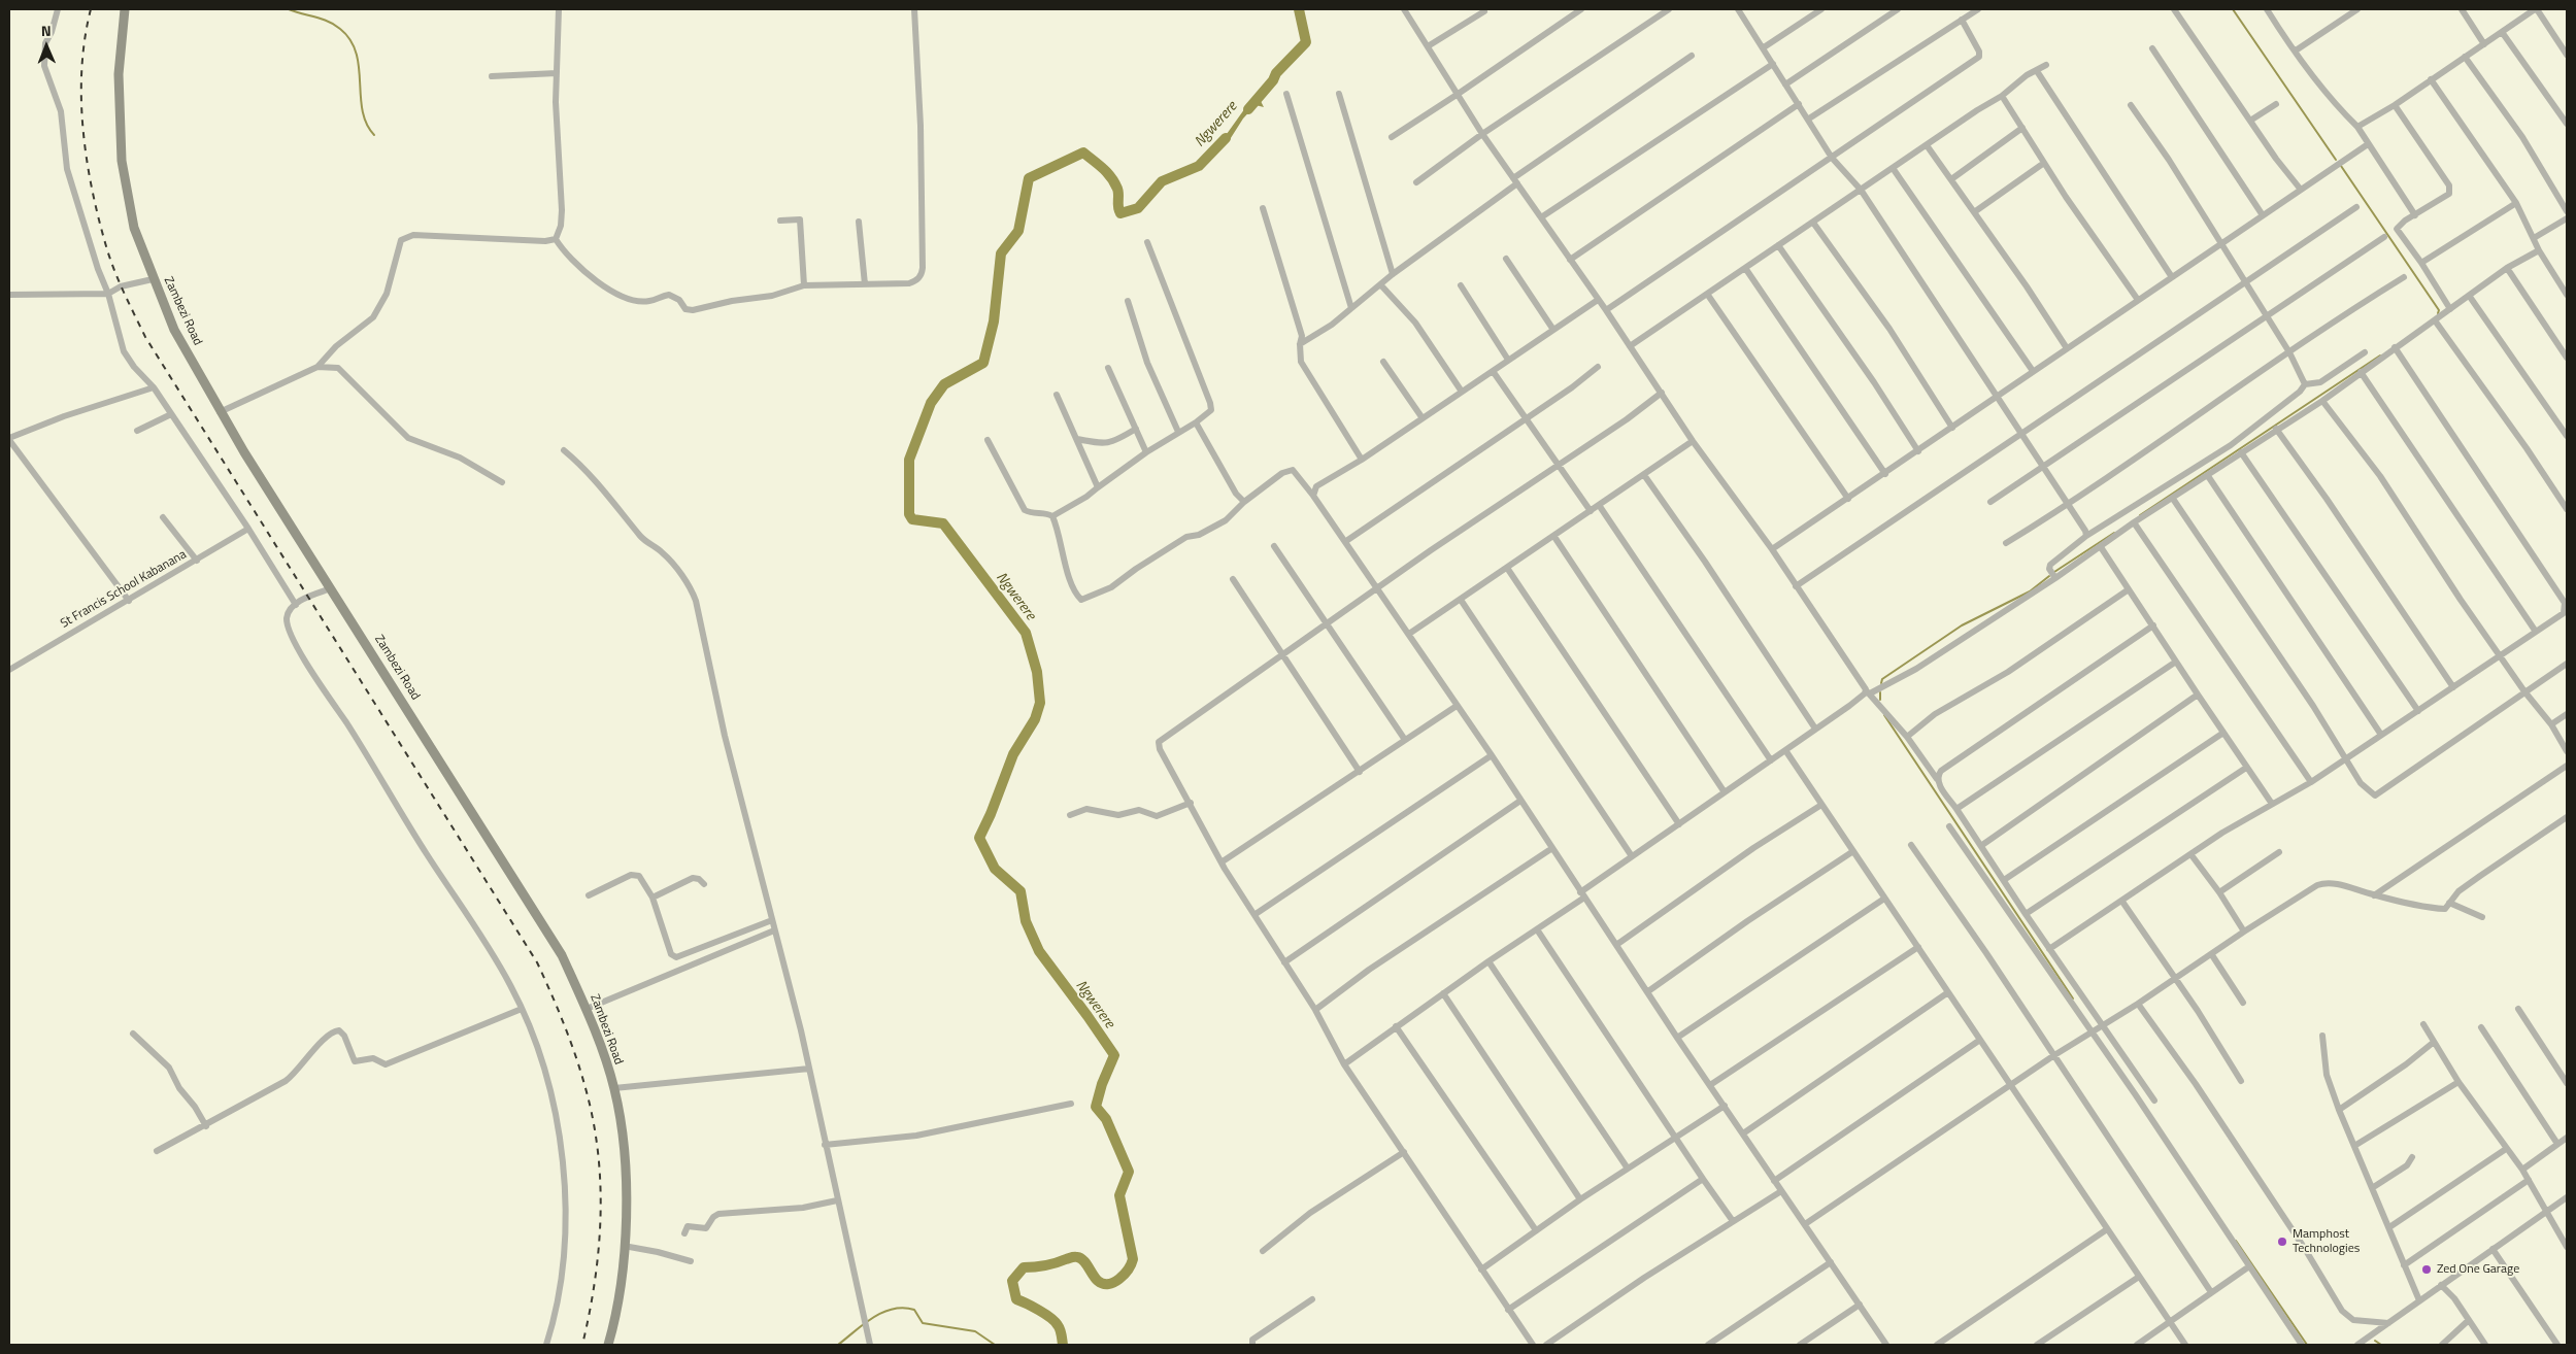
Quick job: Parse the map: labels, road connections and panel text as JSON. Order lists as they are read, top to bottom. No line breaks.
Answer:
{"streets":{"main road":["Zambezi Road"],"street":["St Francis School Kabanana"]},"water":["Ngwerere"],"places":["Mamphost Technologies","Zed One Garage"],"north":"top"}
